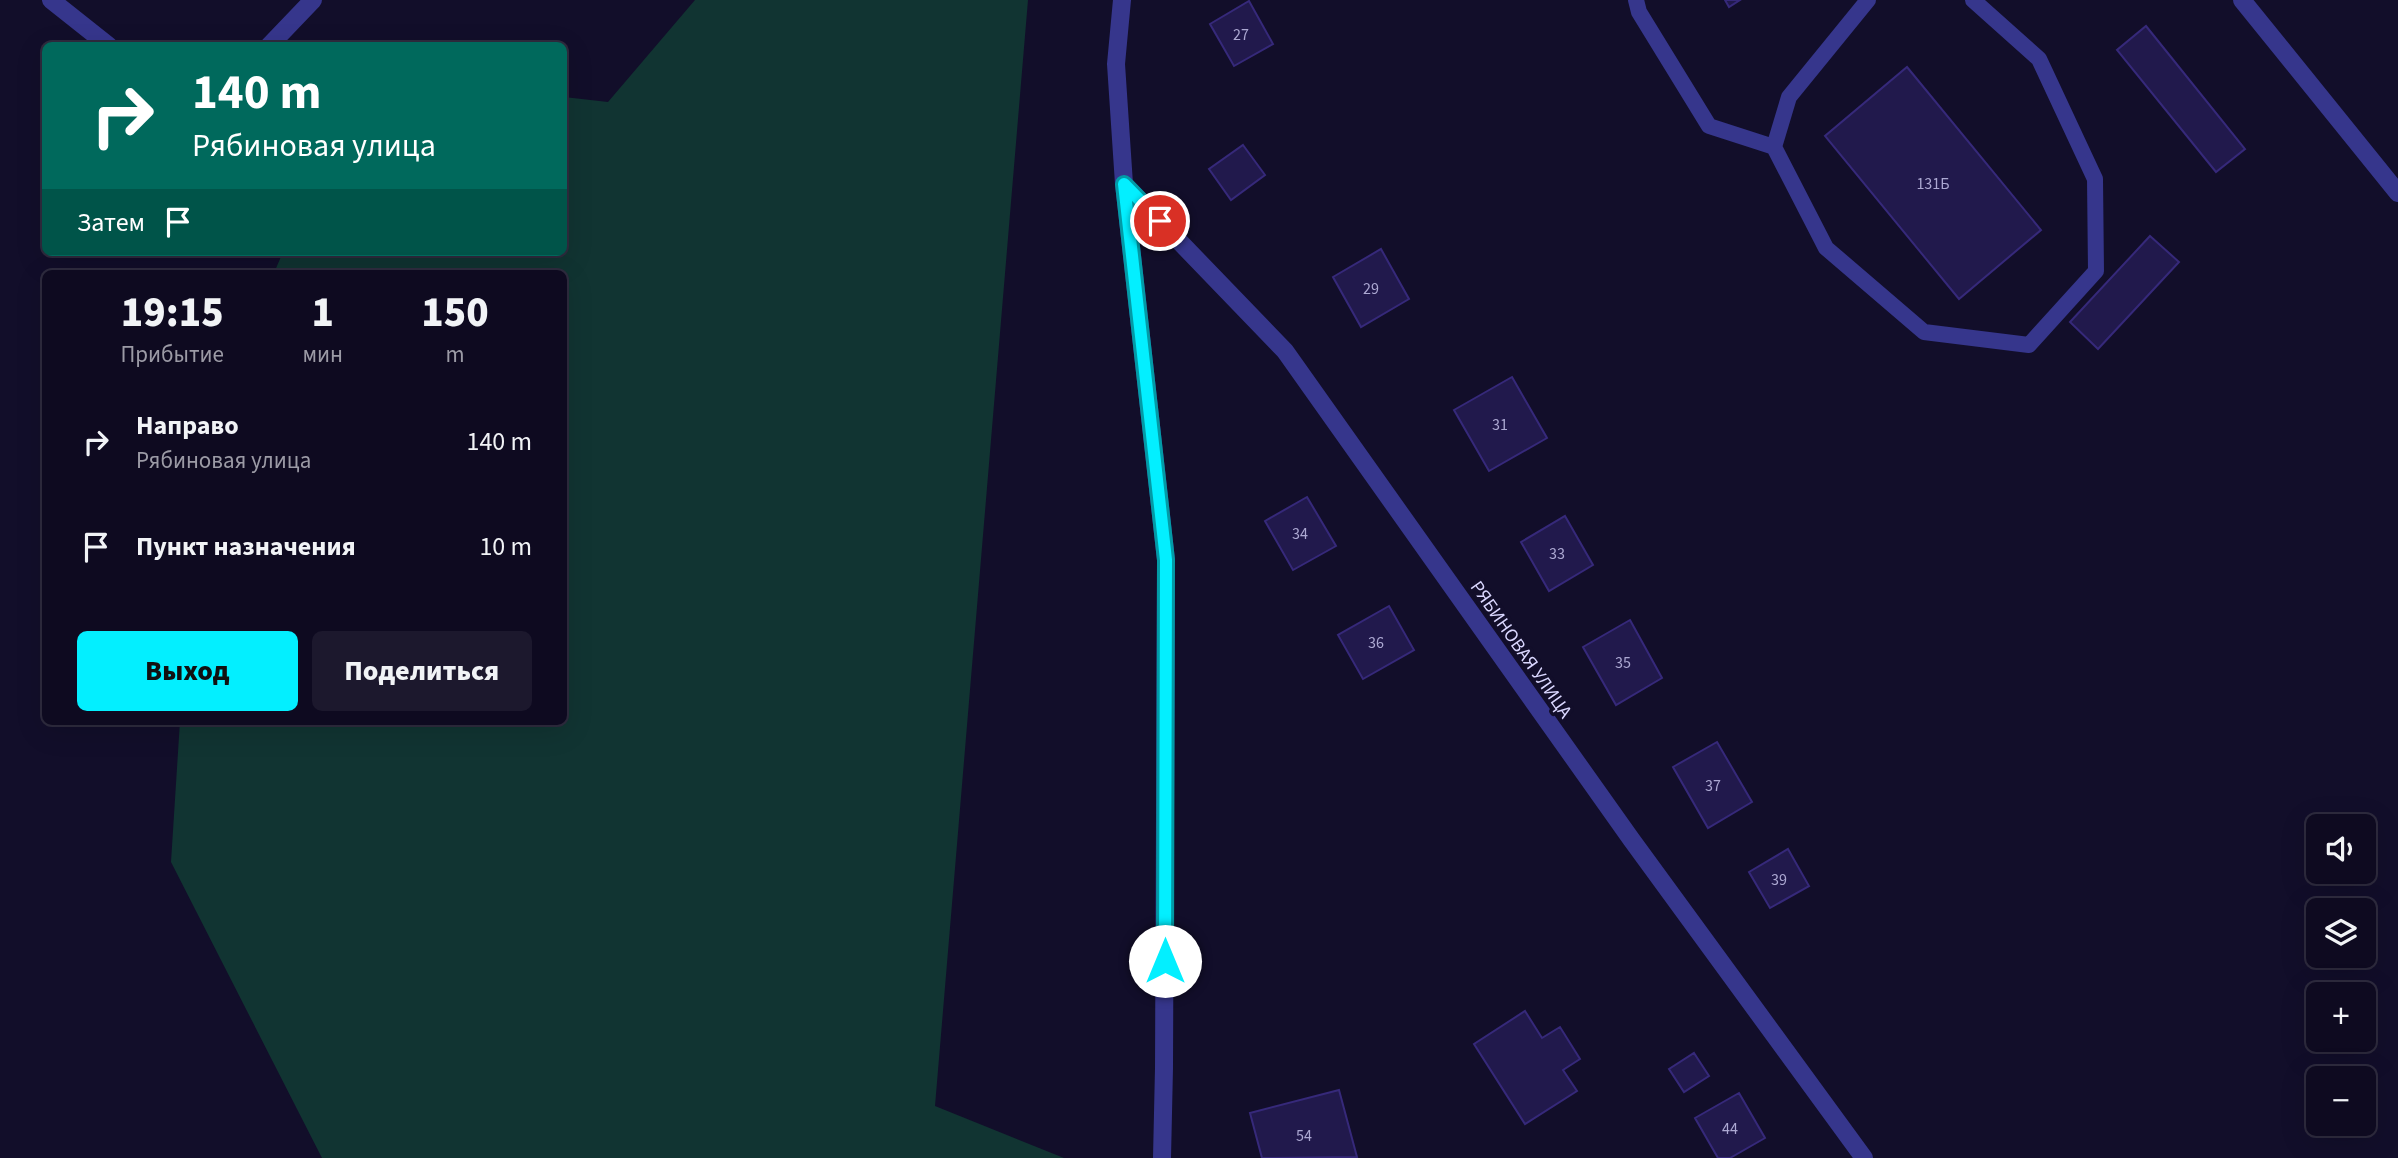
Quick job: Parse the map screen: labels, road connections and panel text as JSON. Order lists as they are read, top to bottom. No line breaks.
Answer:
{"streets":{"street":["РЯБИНОВАЯ УЛИЦА"]},"house_numbers":["27","131Б","29","31","34","33","36","35","37","39","44","54"],"page":{"turn":["140 m","Рябиновая улица"],"then":"Затем","eta":["19:15","Прибытие","1","мин","150","m"],"list":[{"name":"Направо","note":"Рябиновая улица","value":"140 m"},{"name":"Пункт назначения","value":"10 m"}],"buttons":["Выход","Поделиться"],"map_buttons":["+","−"]}}
